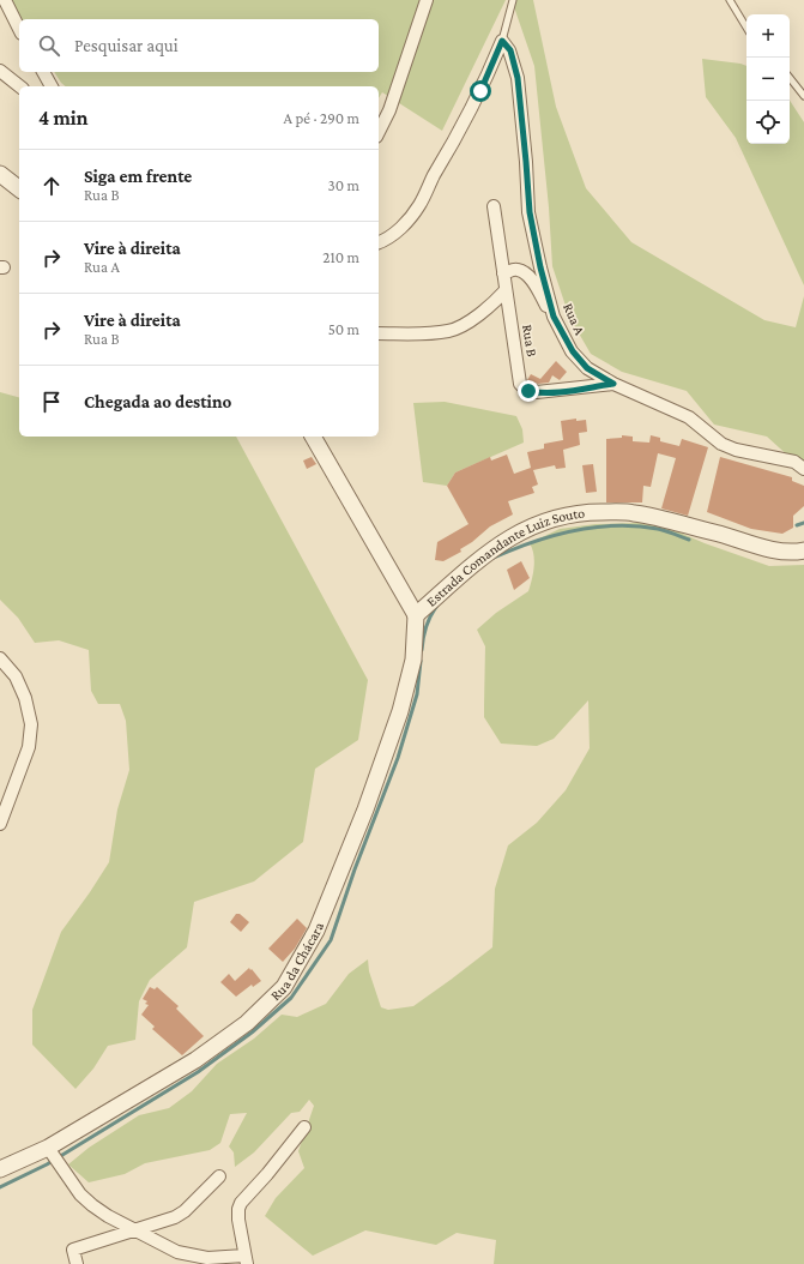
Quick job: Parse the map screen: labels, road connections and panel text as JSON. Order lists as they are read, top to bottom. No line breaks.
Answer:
{"streets":{"street":["Rua A","Rua B","Estrada Comandante Luiz Souto","Rua da Chácara"]},"crossings":[["Rua A","Rua B"],["Estrada Comandante Luiz Souto","Rua da Chácara"]],"page":{"map_buttons":["+","−"],"search":"Pesquisar aqui","heading":["4 min","A pé · 290 m"],"list":[["Siga em frente","Rua B","30 m"],["Vire à direita","Rua A","210 m"],["Vire à direita","Rua B","50 m"],"Chegada ao destino"]}}
